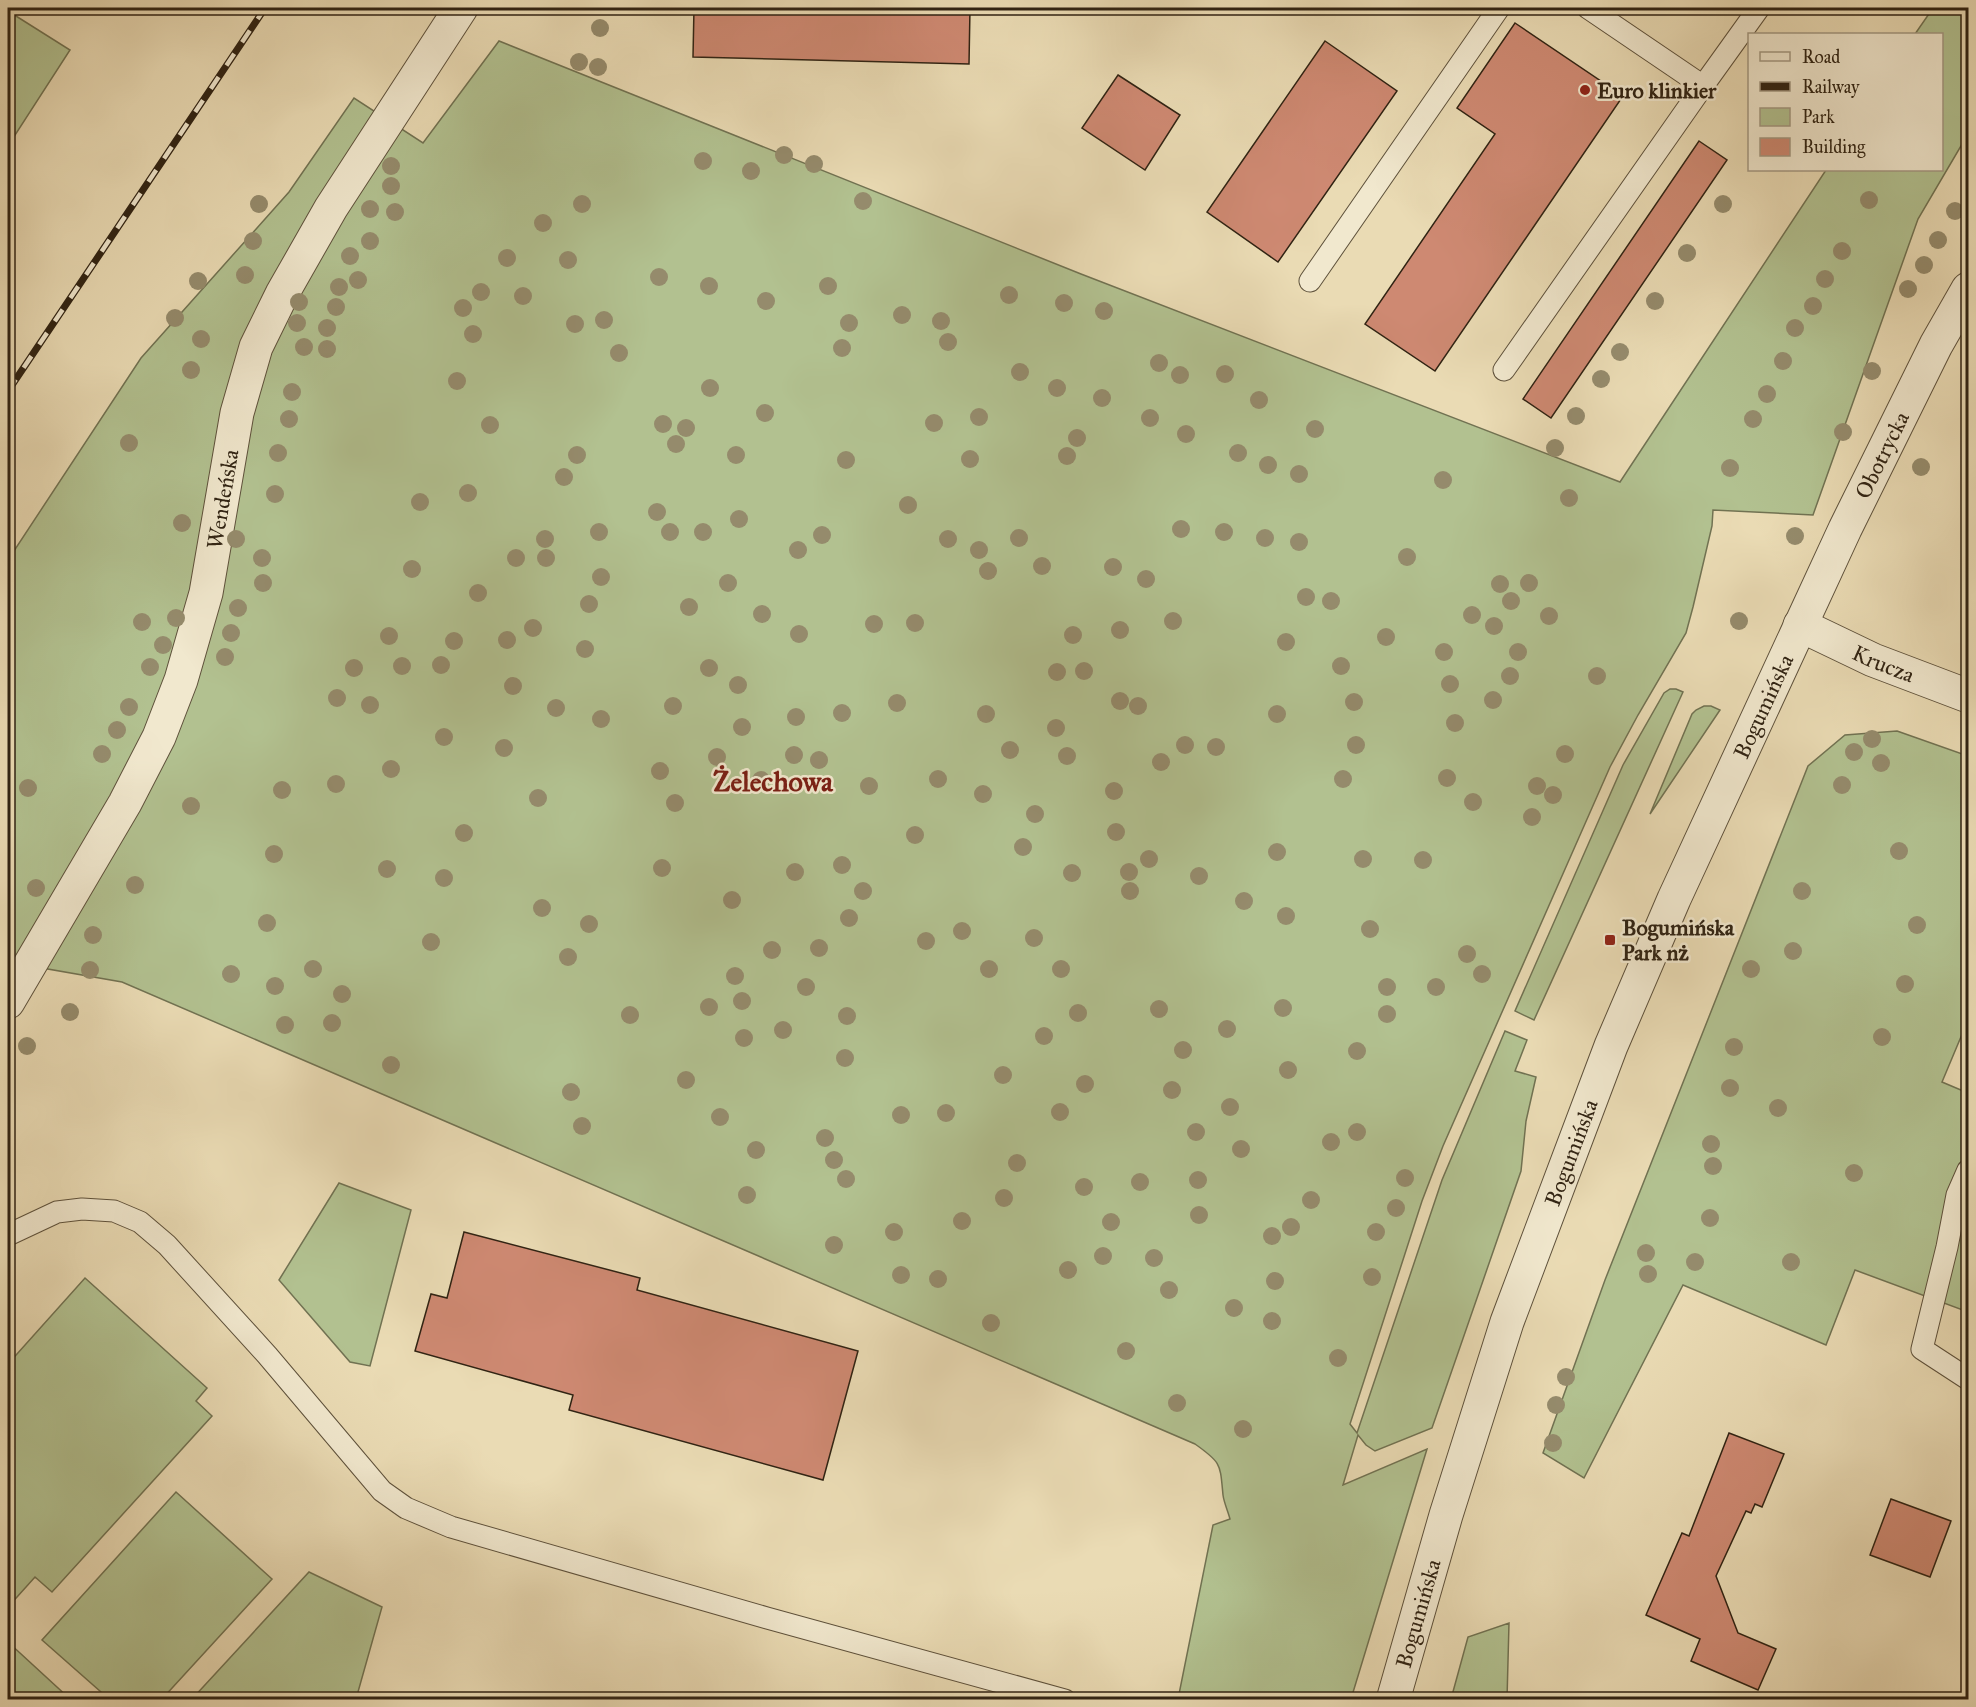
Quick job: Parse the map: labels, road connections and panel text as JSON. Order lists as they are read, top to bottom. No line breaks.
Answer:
{"streets":{"street":["Obotrycka","Wendeńska","Krucza","Bogumińska"]},"crossings":[["Obotrycka","Krucza"],["Obotrycka","Bogumińska"],["Krucza","Bogumińska"]],"districts":["Żelechowa"],"places":{"other":["Euro klinkier"],"transit":["Bogumińska Park nż"]},"legend":["Road","Railway","Park","Building"]}
